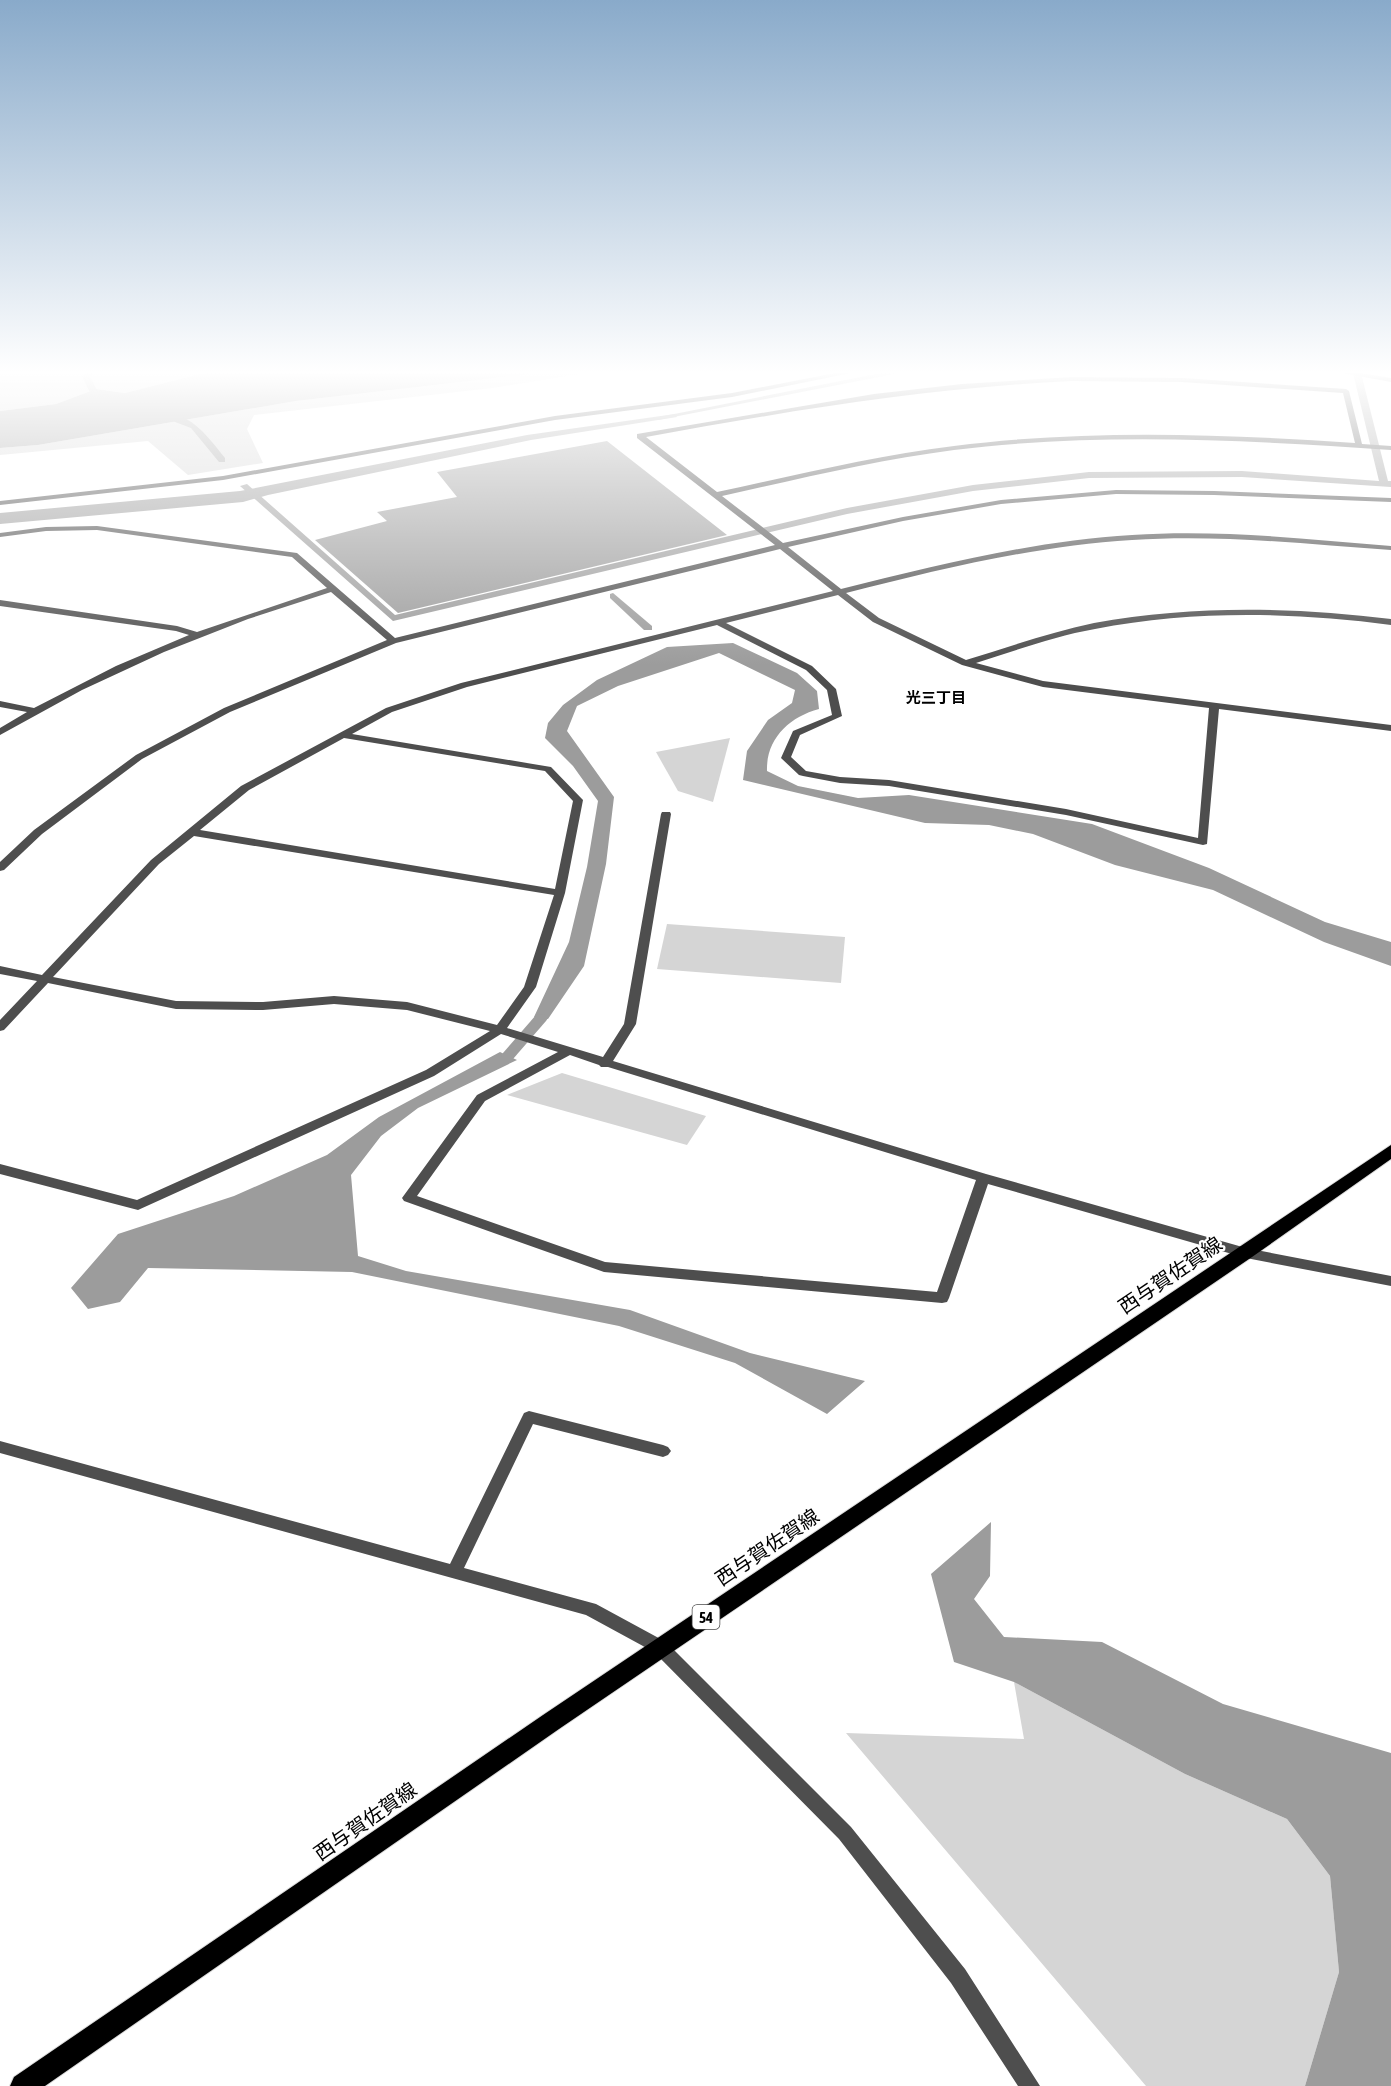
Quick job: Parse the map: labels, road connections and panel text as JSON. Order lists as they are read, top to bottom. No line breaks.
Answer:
{"streets":{"main road":["西与賀佐賀線","54"]},"districts":["光三丁目"]}
